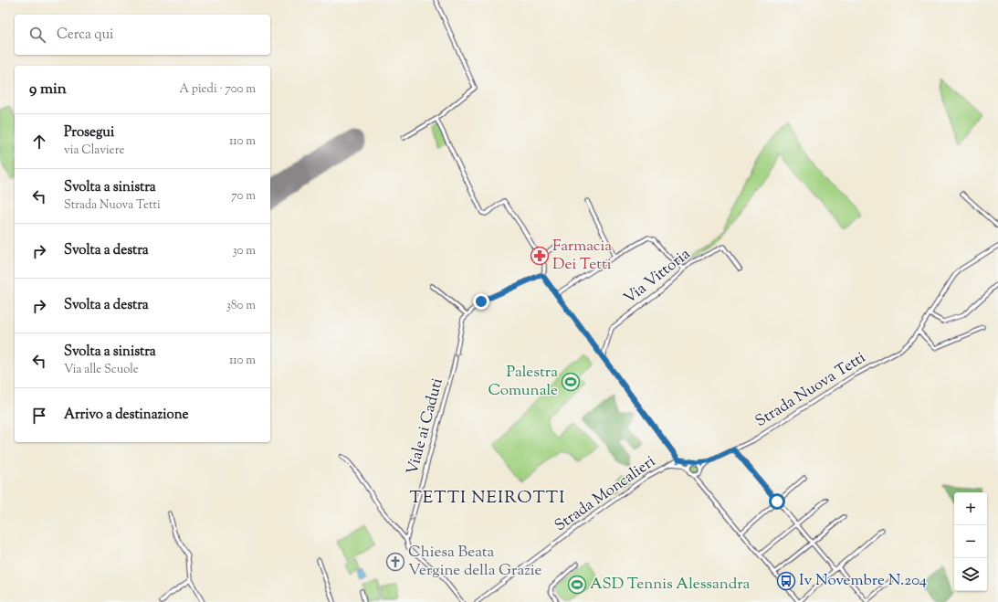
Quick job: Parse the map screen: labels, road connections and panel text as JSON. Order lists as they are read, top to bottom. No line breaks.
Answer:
{"streets":{"street":["Via Vittoria","Strada Nuova Tetti","Viale ai Caduti","Strada Moncalieri"]},"one_way":["Viale ai Caduti"],"districts":["TETTI NEIROTTI"],"places":{"pharmacy":["Farmacia Dei Tetti"],"sports":["Palestra Comunale","ASD Tennis Alessandra"],"church":["Chiesa Beata Vergine della Grazie"],"bus stop":["Iv Novembre N.204"]},"page":{"search":"Cerca qui","heading":["9 min","A piedi · 700 m"],"list":[["Prosegui","via Claviere","110 m"],["Svolta a sinistra","Strada Nuova Tetti","70 m"],["Svolta a destra","30 m"],["Svolta a destra","380 m"],["Svolta a sinistra","Via alle Scuole","110 m"],"Arrivo a destinazione"],"map_buttons":["+","−"]}}
